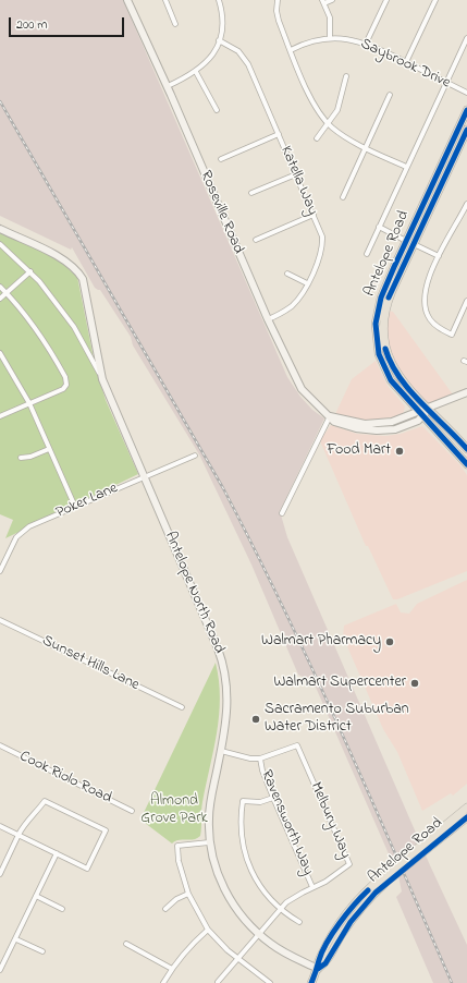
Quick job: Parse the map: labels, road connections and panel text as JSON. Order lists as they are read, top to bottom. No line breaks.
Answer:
{"streets":{"main road":["Roseville Road","Antelope Road","Antelope North Road"],"street":["Saybrook Drive","Katella Way","Poker Lane","Sunset Hills Lane","Cook Riolo Road","Melbury Way","Ravensworth Way"]},"crossings":[["Katella Way","Roseville Road"],["Roseville Road","Antelope Road"],["Antelope Road","Antelope North Road"],["Poker Lane","Antelope North Road"],["Antelope North Road","Melbury Way"],["Melbury Way","Ravensworth Way"]],"parks":["Almond Grove Park"],"places":["Food Mart","Walmart Pharmacy","Walmart Supercenter","Sacramento Suburban Water District"],"scale_bar":"200 m"}
